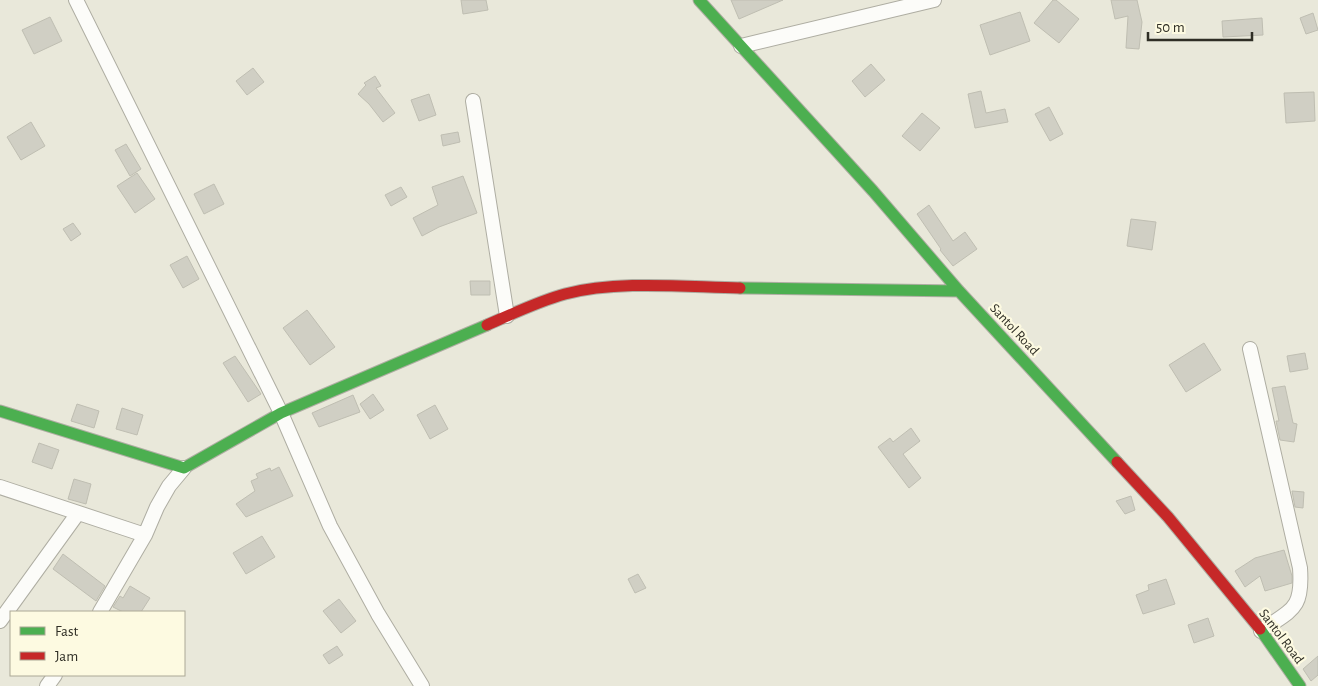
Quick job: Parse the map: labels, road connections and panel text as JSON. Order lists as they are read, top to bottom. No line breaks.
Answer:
{"streets":{"street":["Santol Road"]},"legend":["Fast","Jam"],"scale_bar":"50 m"}
